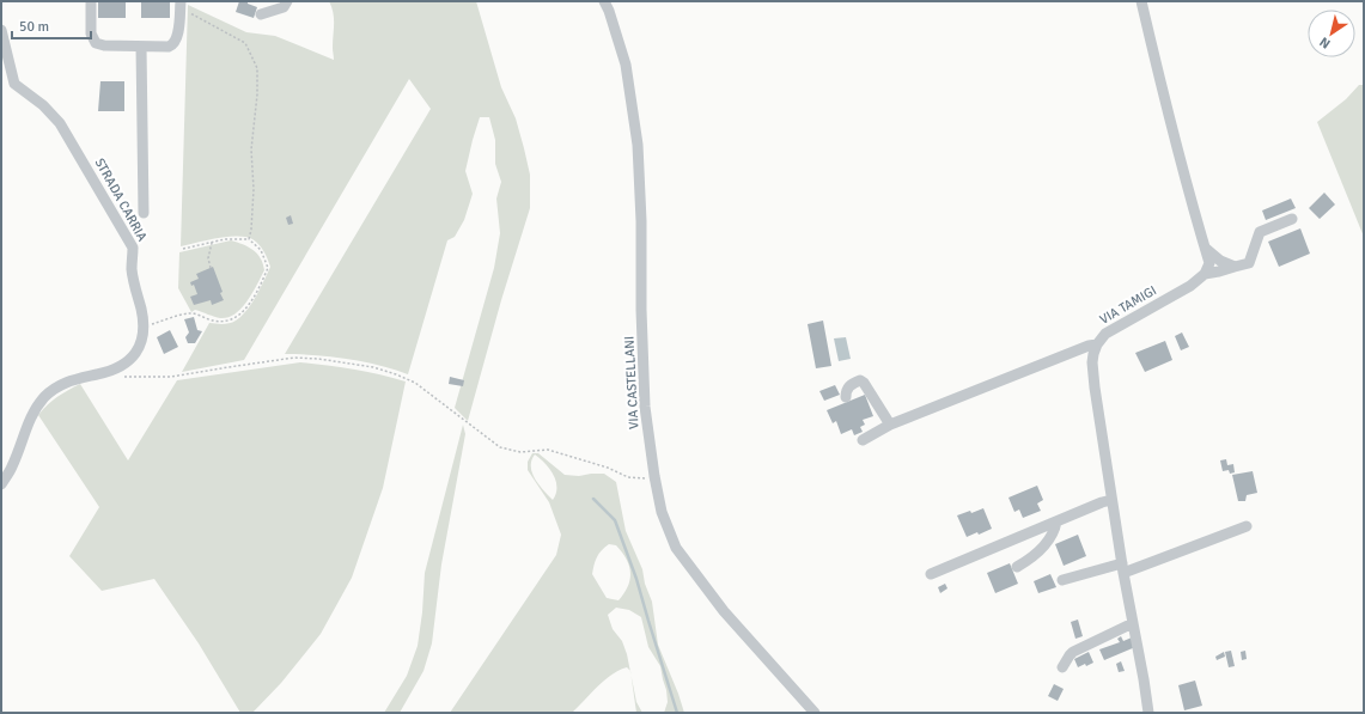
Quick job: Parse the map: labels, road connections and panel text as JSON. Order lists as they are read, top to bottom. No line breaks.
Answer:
{"streets":{"street":["STRADA CARRIA","VIA TAMIGI","VIA CASTELLANI"]},"scale_bar":"50 m","north":"bottom left"}
